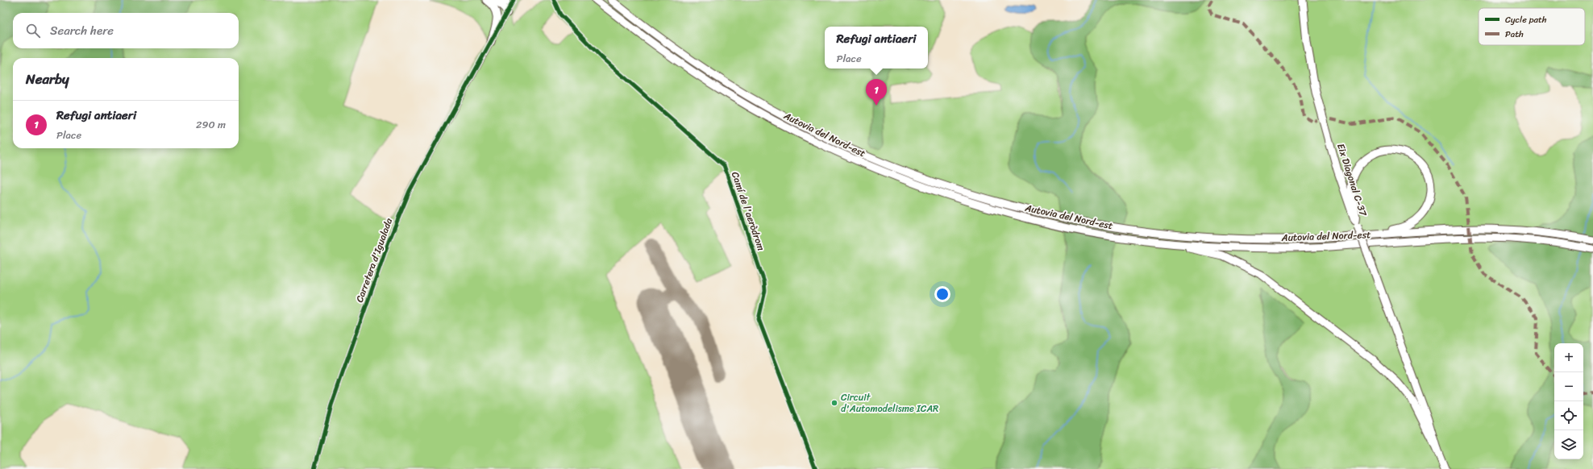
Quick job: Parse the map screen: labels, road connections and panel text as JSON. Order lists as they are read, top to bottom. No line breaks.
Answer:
{"streets":{"highway":["Autovia del Nord-est","Eix Diagonal C-37"],"street":["Camí de l'aeròdrom","Carretera d'Igualada"]},"places":["Circuit d'Automodelisme ICAR"],"legend":["Cycle path","Path"],"page":{"search":"Search here","popup":["Refugi antiaeri","Place"],"heading":"Nearby","pins":"1","list":[{"mark":"1","name":"Refugi antiaeri","note":"Place","value":"290 m"}],"map_buttons":["+","−"]}}
